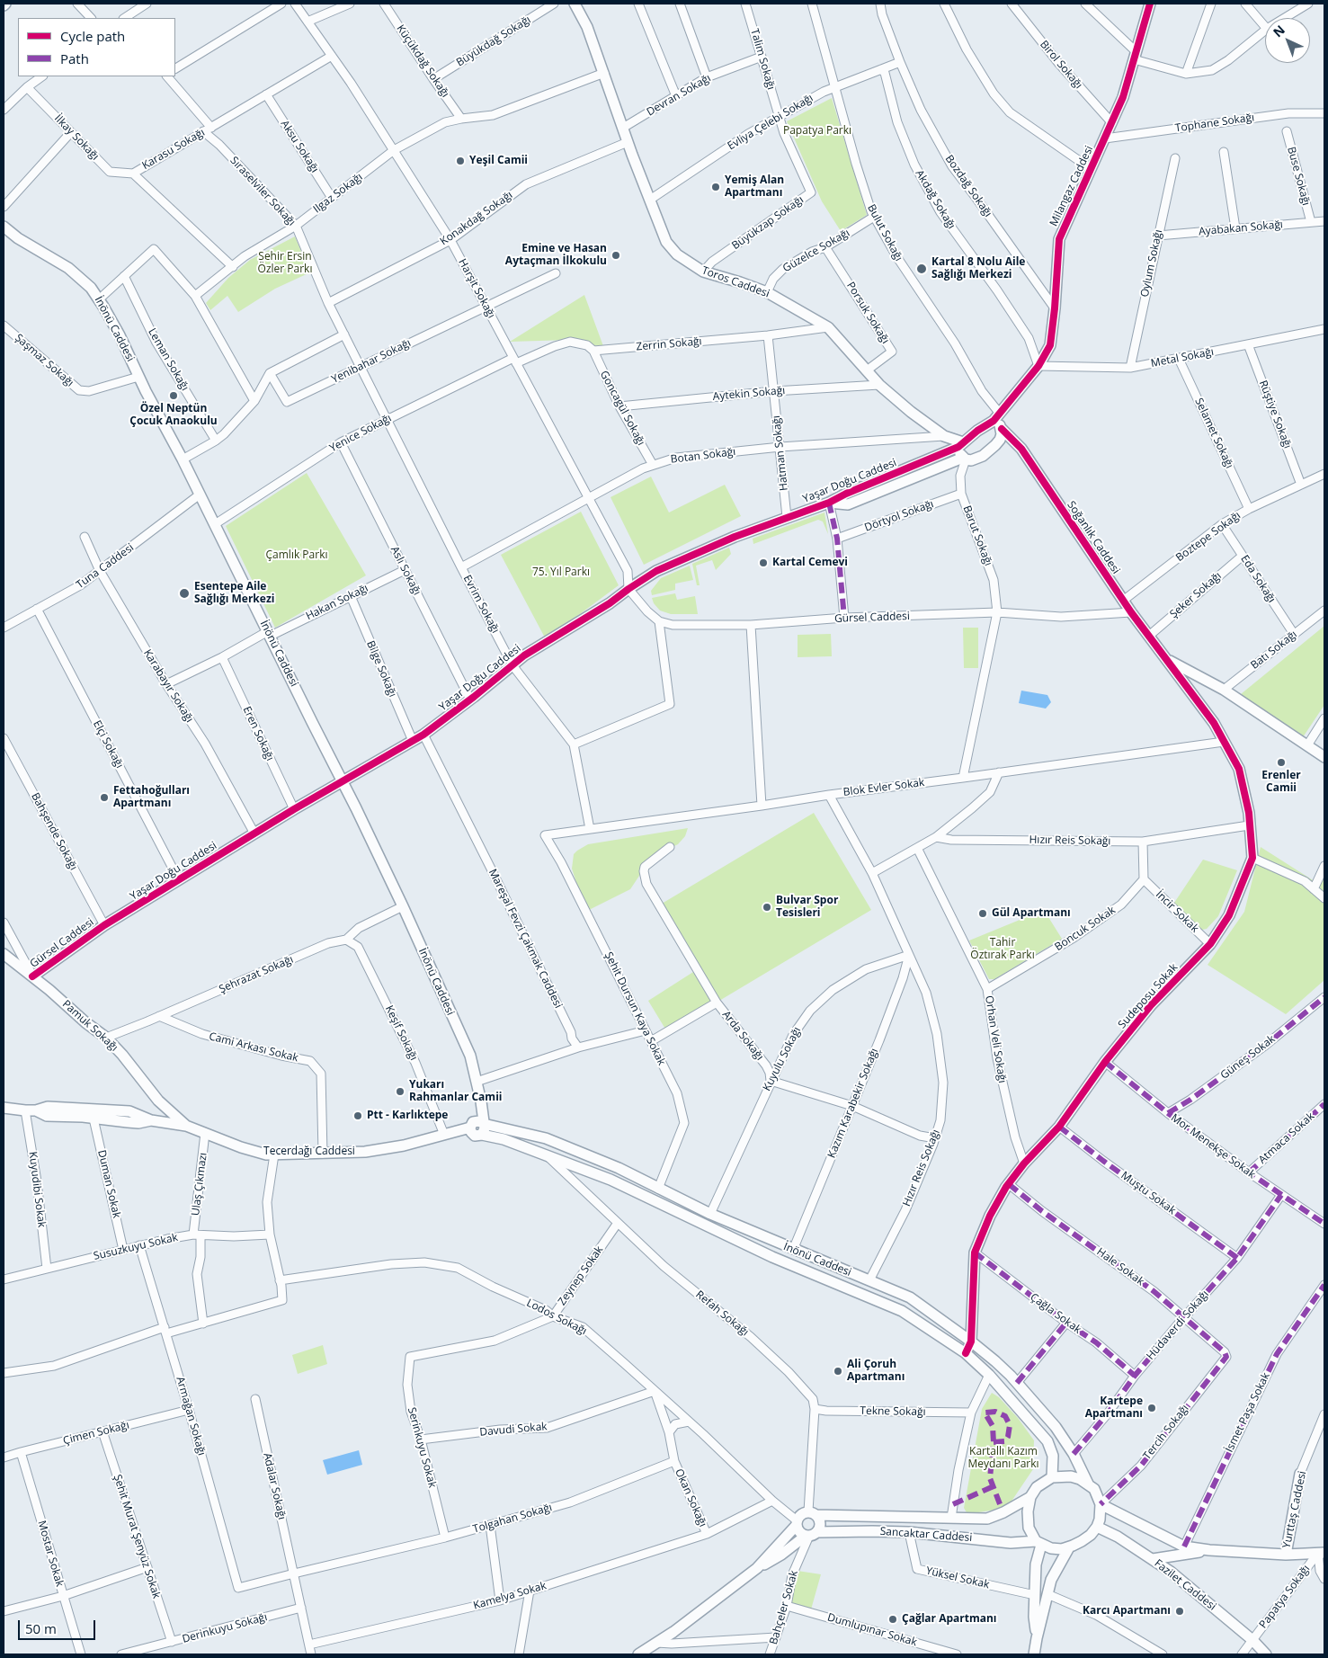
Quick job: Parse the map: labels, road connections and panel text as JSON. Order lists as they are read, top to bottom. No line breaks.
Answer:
{"streets":{"street":["Büyükdağ Sokağı","Talim Sokağı","Küçükdağ Sokağı","Birol Sokağı","Devran Sokağı","Evliya Çelebi Sokağı","Tophane Sokağı","İlkay Sokağı","Aksu Sokağı","Karasu Sokağı","Buse Sokağı","Bozdağ Sokağı","Milangaz Caddesi","Sıraselviler Sokağı","Ilgaz Sokağı","Akdağ Sokağı","Konakdağ Sokağı","Büyükzap Sokağı","Ayabakan Sokağı","Bulut Sokağı","Güzelce Sokağı","Oylum Sokağı","Toros Caddesi","Harşit Sokağı","Porsuk Sokağı","İnönü Caddesi","Zerrin Sokağı","Metal Sokağı","Leman Sokağı","Şaşmaz Sokağı","Yenibahar Sokağı","Aytekin Sokağı","Goncagül Sokağı","Rüştiye Sokağı","Yenice Sokağı","Selamet Sokağı","Hatman Sokağı","Botan Sokağı","Yaşar Doğu Caddesi","Dörtyol Sokağı","Barut Sokağı","Boztepe Sokağı","Soğanlık Caddesi","Tuna Caddesi","Aslı Sokağı","Eda Sokağı","Şeker Sokağı","Hakan Sokağı","Evrim Sokağı","Gürsel Caddesi","Batı Sokağı","Bilge Sokağı","Karabayır Sokağı","Eren Sokağı","Elçi Sokağı","Blok Evler Sokak","Bahşende Sokağı","Hızır Reis Sokağı","İncir Sokak","Boncuk Sokak","Mareşal Fevzi Çakmak Caddesi","Şehrazat Sokağı","Sudeposu Sokak","Şehit Dursun Kaya Sokak","Pamuk Sokağı","Keşif Sokağı","Arda Sokağı","Orhan Veli Sokağı","Cami Arkası Sokak","Güneş Sokak","Kuyulu Sokağı","Kazım Karabekir Sokağı","Atmaca Sokak","Mor Menekşe Sokak","Tecerdağı Caddesi","Duman Sokak","Ulaş Çıkmazı","Kuyudibi Sokak","Muştu Sokak","Susuzkuyu Sokak","Hale Sokak","Zeynep Sokak","Refah Sokağı","Çağla Sokak","Lodos Sokağı","Hüdaverdi Sokağı","Tekne Sokağı","İsmet Paşa Sokak","Armağan Sokağı","Davudi Sokak","Tercih Sokağı","Çimen Sokağı","Serinkuyu Sokak","Adalar Sokağı","Okan Sokağı","Yurttaş Caddesi","Tolgahan Sokağı","Sancaktar Caddesi","Şehit Murat Şenyüz Sokak","Mostar Sokak","Yüksel Sokak","Fazilet Caddesi","Kamelya Sokak","Papatya Sokağı","Bahçeler Sokak","Derinkuyu Sokağı","Dumlupınar Sokak"]},"crossings":[["Büyükdağ Sokağı","Küçükdağ Sokağı"],["Talim Sokağı","Devran Sokağı"],["Talim Sokağı","Evliya Çelebi Sokağı"],["Talim Sokağı","Büyükzap Sokağı"],["Küçükdağ Sokağı","Ilgaz Sokağı"],["Birol Sokağı","Milangaz Caddesi"],["Devran Sokağı","Toros Caddesi"],["Evliya Çelebi Sokağı","Bozdağ Sokağı"],["Evliya Çelebi Sokağı","Akdağ Sokağı"],["Evliya Çelebi Sokağı","Büyükzap Sokağı"],["Evliya Çelebi Sokağı","Bulut Sokağı"],["Evliya Çelebi Sokağı","Toros Caddesi"],["Tophane Sokağı","Milangaz Caddesi"],["İlkay Sokağı","Karasu Sokağı"],["Aksu Sokağı","Karasu Sokağı"],["Aksu Sokağı","Ilgaz Sokağı"],["Karasu Sokağı","Sıraselviler Sokağı"],["Karasu Sokağı","Ilgaz Sokağı"],["Karasu Sokağı","Harşit Sokağı"],["Buse Sokağı","Ayabakan Sokağı"],["Bozdağ Sokağı","Milangaz Caddesi"],["Milangaz Caddesi","Akdağ Sokağı"],["Milangaz Caddesi","Bulut Sokağı"],["Milangaz Caddesi","Metal Sokağı"],["Milangaz Caddesi","Yaşar Doğu Caddesi"],["Milangaz Caddesi","Soğanlık Caddesi"],["Sıraselviler Sokağı","Ilgaz Sokağı"],["Sıraselviler Sokağı","Konakdağ Sokağı"],["Sıraselviler Sokağı","Evrim Sokağı"],["Ilgaz Sokağı","Toros Caddesi"],["Ilgaz Sokağı","Harşit Sokağı"],["Akdağ Sokağı","Metal Sokağı"],["Konakdağ Sokağı","Toros Caddesi"],["Konakdağ Sokağı","Harşit Sokağı"],["Büyükzap Sokağı","Toros Caddesi"],["Ayabakan Sokağı","Oylum Sokağı"],["Bulut Sokağı","Güzelce Sokağı"],["Bulut Sokağı","Yaşar Doğu Caddesi"],["Bulut Sokağı","Soğanlık Caddesi"],["Güzelce Sokağı","Toros Caddesi"],["Güzelce Sokağı","Porsuk Sokağı"],["Oylum Sokağı","Metal Sokağı"],["Toros Caddesi","Porsuk Sokağı"],["Toros Caddesi","Zerrin Sokağı"],["Toros Caddesi","Aytekin Sokağı"],["Toros Caddesi","Botan Sokağı"],["Toros Caddesi","Yaşar Doğu Caddesi"],["Harşit Sokağı","Zerrin Sokağı"],["Harşit Sokağı","Yenibahar Sokağı"],["Harşit Sokağı","Yenice Sokağı"],["Harşit Sokağı","Botan Sokağı"],["Harşit Sokağı","Yaşar Doğu Caddesi"],["İnönü Caddesi","Şaşmaz Sokağı"],["İnönü Caddesi","Yenice Sokağı"],["İnönü Caddesi","Yaşar Doğu Caddesi"],["İnönü Caddesi","Tuna Caddesi"],["İnönü Caddesi","Hakan Sokağı"],["İnönü Caddesi","Hızır Reis Sokağı"],["İnönü Caddesi","Şehrazat Sokağı"],["İnönü Caddesi","Sudeposu Sokak"],["İnönü Caddesi","Şehit Dursun Kaya Sokak"],["İnönü Caddesi","Kuyulu Sokağı"],["İnönü Caddesi","Kazım Karabekir Sokağı"],["İnönü Caddesi","Tecerdağı Caddesi"],["İnönü Caddesi","Refah Sokağı"],["İnönü Caddesi","Hüdaverdi Sokağı"],["İnönü Caddesi","Tercih Sokağı"],["İnönü Caddesi","Sancaktar Caddesi"],["İnönü Caddesi","Fazilet Caddesi"],["Zerrin Sokağı","Goncagül Sokağı"],["Zerrin Sokağı","Yenice Sokağı"],["Zerrin Sokağı","Hatman Sokağı"],["Metal Sokağı","Rüştiye Sokağı"],["Metal Sokağı","Selamet Sokağı"],["Yenibahar Sokağı","Evrim Sokağı"],["Aytekin Sokağı","Goncagül Sokağı"],["Aytekin Sokağı","Hatman Sokağı"],["Goncagül Sokağı","Botan Sokağı"],["Rüştiye Sokağı","Boztepe Sokağı"],["Yenice Sokağı","Aslı Sokağı"],["Yenice Sokağı","Evrim Sokağı"],["Selamet Sokağı","Boztepe Sokağı"],["Hatman Sokağı","Botan Sokağı"],["Hatman Sokağı","Yaşar Doğu Caddesi"],["Botan Sokağı","Evrim Sokağı"],["Yaşar Doğu Caddesi","Barut Sokağı"],["Yaşar Doğu Caddesi","Soğanlık Caddesi"],["Yaşar Doğu Caddesi","Aslı Sokağı"],["Yaşar Doğu Caddesi","Evrim Sokağı"],["Yaşar Doğu Caddesi","Gürsel Caddesi"],["Yaşar Doğu Caddesi","Bilge Sokağı"],["Yaşar Doğu Caddesi","Karabayır Sokağı"],["Yaşar Doğu Caddesi","Eren Sokağı"],["Yaşar Doğu Caddesi","Elçi Sokağı"],["Yaşar Doğu Caddesi","Bahşende Sokağı"],["Yaşar Doğu Caddesi","Mareşal Fevzi Çakmak Caddesi"],["Dörtyol Sokağı","Barut Sokağı"],["Barut Sokağı","Gürsel Caddesi"],["Barut Sokağı","Blok Evler Sokak"],["Boztepe Sokağı","Soğanlık Caddesi"],["Boztepe Sokağı","Eda Sokağı"],["Soğanlık Caddesi","Şeker Sokağı"],["Soğanlık Caddesi","Gürsel Caddesi"],["Soğanlık Caddesi","Batı Sokağı"],["Soğanlık Caddesi","Sudeposu Sokak"],["Tuna Caddesi","Karabayır Sokağı"],["Tuna Caddesi","Elçi Sokağı"],["Aslı Sokağı","Hakan Sokağı"],["Eda Sokağı","Şeker Sokağı"],["Eda Sokağı","Batı Sokağı"],["Hakan Sokağı","Bilge Sokağı"],["Hakan Sokağı","Karabayır Sokağı"],["Hakan Sokağı","Eren Sokağı"],["Gürsel Caddesi","Bahşende Sokağı"],["Gürsel Caddesi","Pamuk Sokağı"],["Blok Evler Sokak","Hızır Reis Sokağı"],["Blok Evler Sokak","Sudeposu Sokak"],["Blok Evler Sokak","Şehit Dursun Kaya Sokak"],["Hızır Reis Sokağı","Sudeposu Sokak"],["Hızır Reis Sokağı","Kuyulu Sokağı"],["Hızır Reis Sokağı","Kazım Karabekir Sokağı"],["İncir Sokak","Boncuk Sokak"],["İncir Sokak","Sudeposu Sokak"],["Boncuk Sokak","Orhan Veli Sokağı"],["Şehrazat Sokağı","Pamuk Sokağı"],["Şehrazat Sokağı","Keşif Sokağı"],["Şehrazat Sokağı","Cami Arkası Sokak"],["Sudeposu Sokak","Orhan Veli Sokağı"],["Sudeposu Sokak","Mor Menekşe Sokak"],["Sudeposu Sokak","Muştu Sokak"],["Sudeposu Sokak","Hale Sokak"],["Sudeposu Sokak","Çağla Sokak"],["Pamuk Sokağı","Tecerdağı Caddesi"],["Keşif Sokağı","Tecerdağı Caddesi"],["Arda Sokağı","Kuyulu Sokağı"],["Cami Arkası Sokak","Tecerdağı Caddesi"],["Güneş Sokak","Mor Menekşe Sokak"],["Kuyulu Sokağı","Kazım Karabekir Sokağı"],["Atmaca Sokak","Mor Menekşe Sokak"],["Mor Menekşe Sokak","Hüdaverdi Sokağı"],["Tecerdağı Caddesi","Duman Sokak"],["Tecerdağı Caddesi","Ulaş Çıkmazı"],["Duman Sokak","Susuzkuyu Sokak"],["Ulaş Çıkmazı","Susuzkuyu Sokak"],["Kuyudibi Sokak","Susuzkuyu Sokak"],["Muştu Sokak","Hüdaverdi Sokağı"],["Susuzkuyu Sokak","Armağan Sokağı"],["Hale Sokak","Hüdaverdi Sokağı"],["Hale Sokak","Tercih Sokağı"],["Zeynep Sokak","Refah Sokağı"],["Zeynep Sokak","Lodos Sokağı"],["Zeynep Sokak","Serinkuyu Sokak"],["Refah Sokağı","Tekne Sokağı"],["Çağla Sokak","Hüdaverdi Sokağı"],["Lodos Sokağı","Davudi Sokak"],["Lodos Sokağı","Sancaktar Caddesi"],["Lodos Sokağı","Kamelya Sokak"],["Lodos Sokağı","Bahçeler Sokak"],["Armağan Sokağı","Çimen Sokağı"],["Armağan Sokağı","Tolgahan Sokağı"],["Davudi Sokak","Serinkuyu Sokak"],["Tercih Sokağı","Sancaktar Caddesi"],["Tercih Sokağı","Fazilet Caddesi"],["Çimen Sokağı","Şehit Murat Şenyüz Sokak"],["Çimen Sokağı","Mostar Sokak"],["Serinkuyu Sokak","Tolgahan Sokağı"],["Adalar Sokağı","Tolgahan Sokağı"],["Okan Sokağı","Tolgahan Sokağı"],["Okan Sokağı","Kamelya Sokak"],["Sancaktar Caddesi","Yüksel Sokak"],["Sancaktar Caddesi","Fazilet Caddesi"],["Sancaktar Caddesi","Bahçeler Sokak"],["Şehit Murat Şenyüz Sokak","Derinkuyu Sokağı"],["Fazilet Caddesi","Papatya Sokağı"],["Bahçeler Sokak","Dumlupınar Sokak"]],"parks":["Papatya Parkı","Şehir Ersin Özler Parkı","Çamlık Parkı","75. Yıl Parkı","Tahir Öztırak Parkı","Kartallı Kazım Meydanı Parkı"],"places":["Yeşil Camii","Yemiş Alan Apartmanı","Emine ve Hasan Aytaçman İlkokulu","Kartal 8 Nolu Aile Sağlığı Merkezi","Özel Neptün Çocuk Anaokulu","Kartal Cemevi","Esentepe Aile Sağlığı Merkezi","Erenler Camii","Fettahoğulları Apartmanı","Bulvar Spor Tesisleri","Gül Apartmanı","Yukarı Rahmanlar Camii","Ptt - Karlıktepe","Ali Çoruh Apartmanı","Kartepe Apartmanı","Karcı Apartmanı","Çağlar Apartmanı"],"legend":["Cycle path","Path"],"scale_bar":"50 m","north":"top left"}
